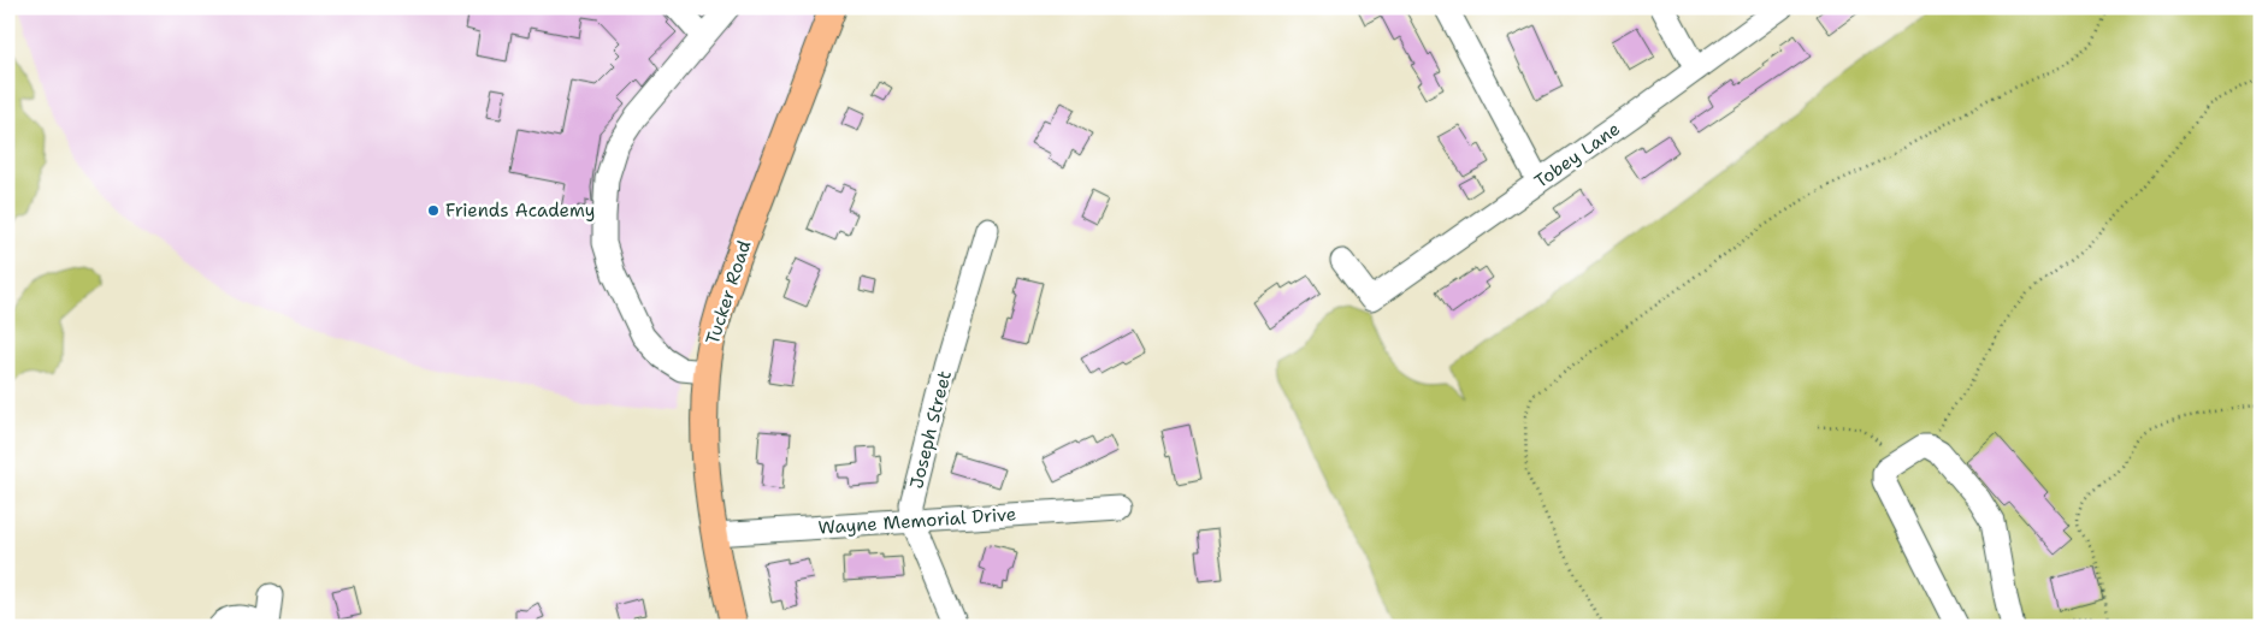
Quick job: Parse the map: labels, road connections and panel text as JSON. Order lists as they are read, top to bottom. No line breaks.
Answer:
{"streets":{"main road":["Tucker Road"],"street":["Tobey Lane","Joseph Street","Wayne Memorial Drive"]},"crossings":[["Tucker Road","Wayne Memorial Drive"],["Joseph Street","Wayne Memorial Drive"]],"places":["Friends Academy"]}
